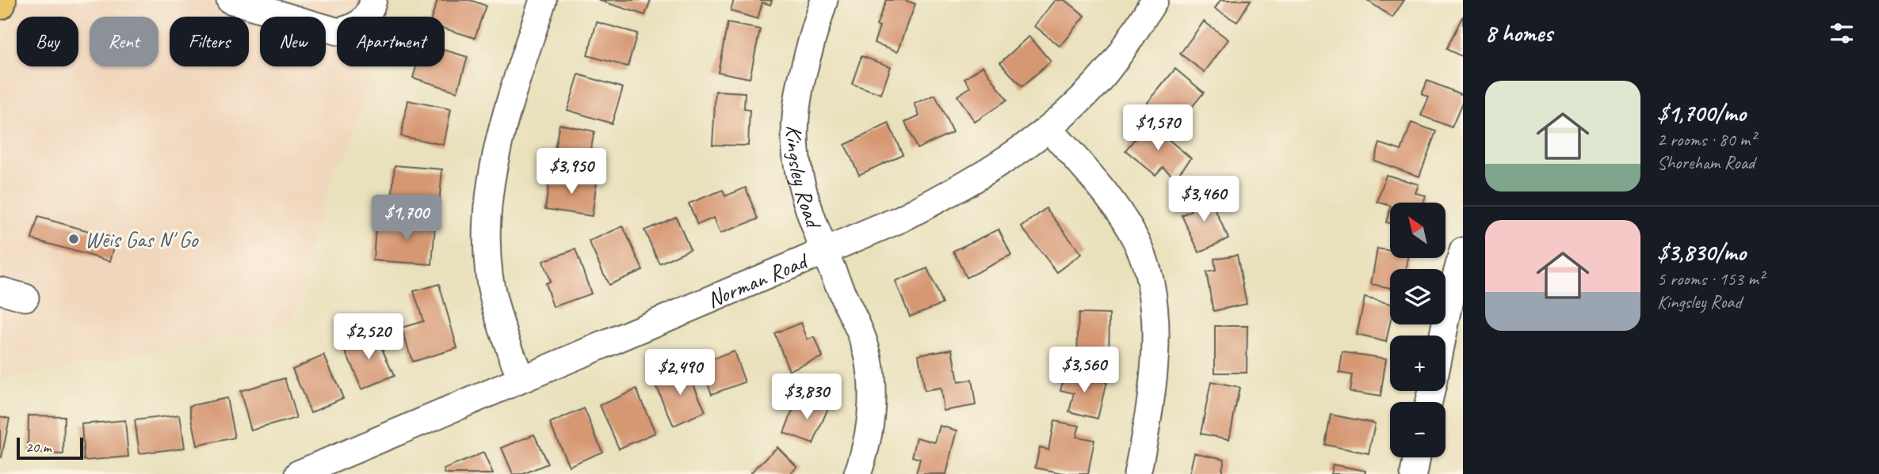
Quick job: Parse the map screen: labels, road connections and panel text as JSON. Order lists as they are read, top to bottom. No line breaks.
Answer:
{"streets":{"street":["Kingsley Road","Norman Road"]},"crossings":[["Kingsley Road","Norman Road"]],"places":["Weis Gas N' Go"],"scale_bar":"20 m","north":"top left","page":{"heading":"8 homes","chip":["Buy","Rent","Filters","New","Apartment"],"list":[{"name":"$1,700/mo","note":"2 rooms · 80 m² · Shoreham Road"},{"name":"$3,830/mo","note":"5 rooms · 153 m² · Kingsley Road"}],"price":["$1,570","$3,950","$3,460","$1,700","$2,520","$3,560","$2,490","$3,830"],"map_buttons":["+","−"],"scale":"20 m"}}
